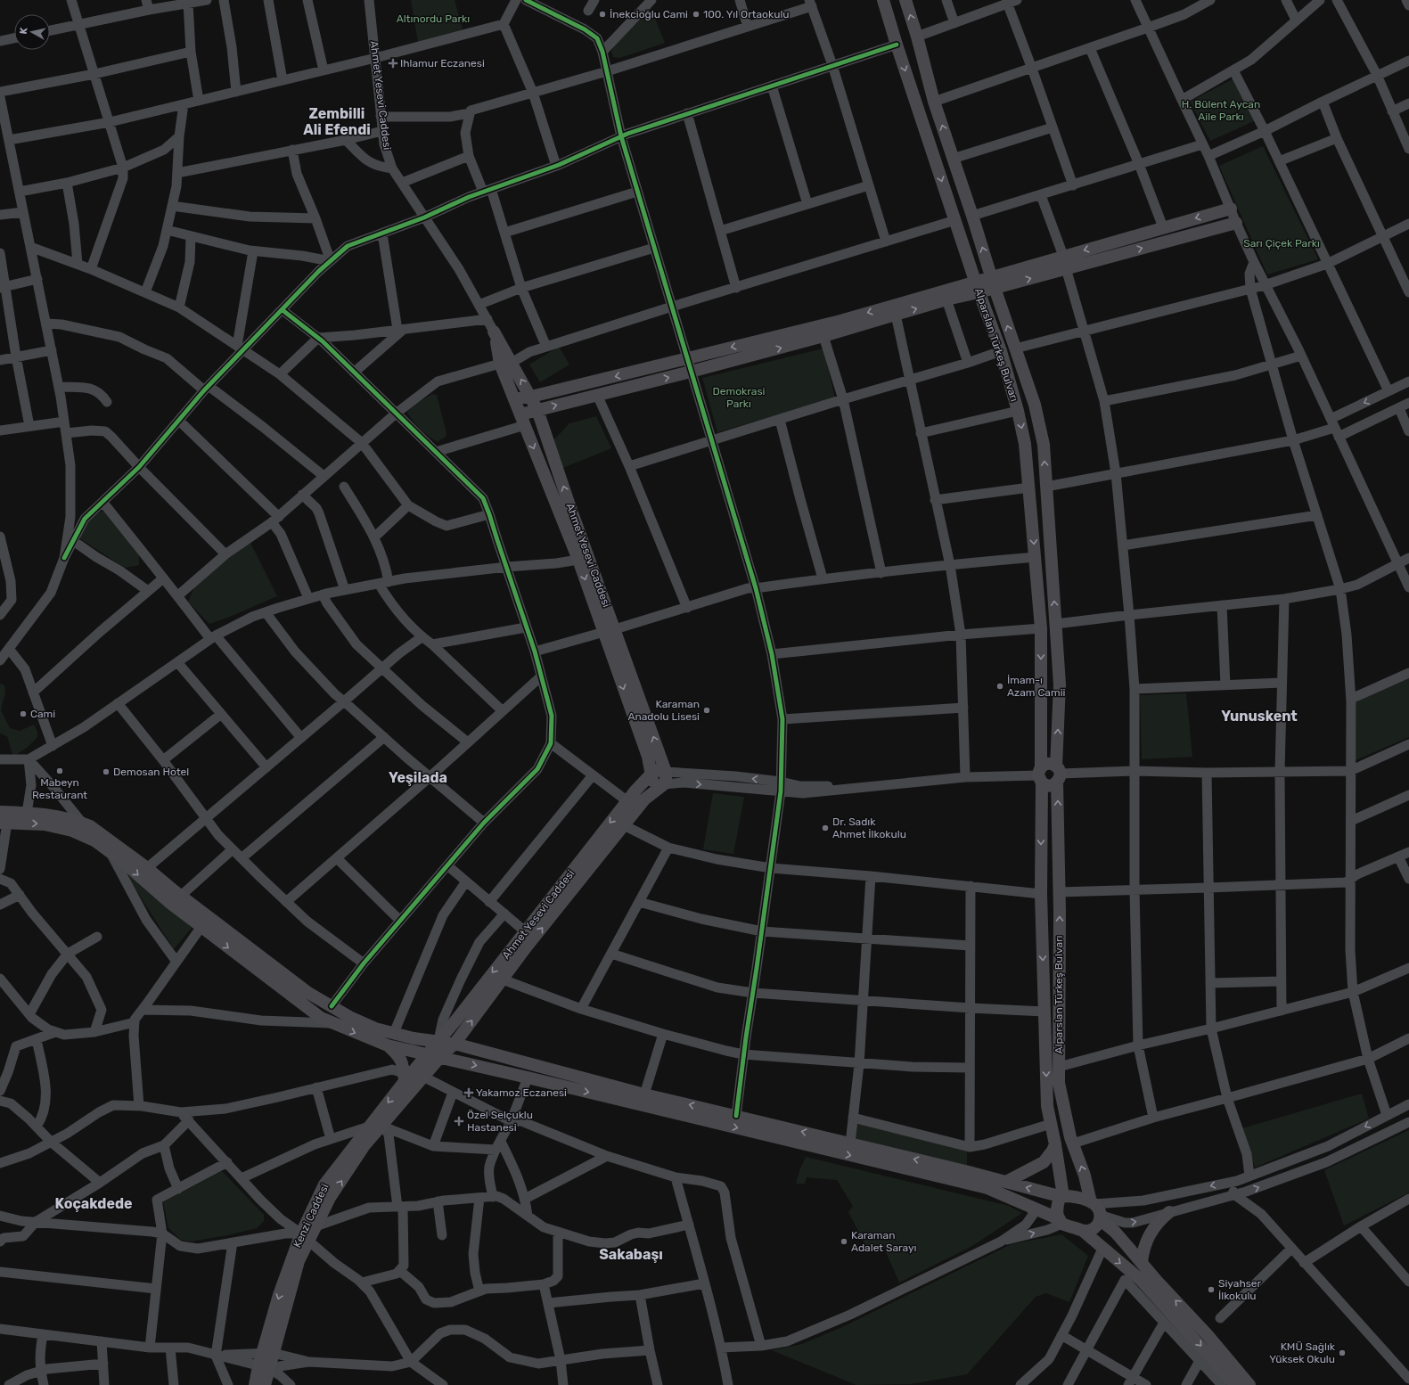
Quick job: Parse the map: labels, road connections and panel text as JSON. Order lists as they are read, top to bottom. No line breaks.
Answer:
{"streets":{"main road":["Ahmet Yesevi Caddesi","Alparslan Türkeş Bulvarı","Kenzi Caddesi"]},"crossings":[["Ahmet Yesevi Caddesi","Kenzi Caddesi"]],"districts":["Zembilli Ali Efendi","Yunuskent","Yeşilada","Koçakdede","Sakabaşı"],"parks":["Altınordu Parkı","H. Bülent Aycan Aile Parkı","Sarı Çiçek Parkı","Demokrasi Parkı"],"places":{"other":["İnekcioğlu Cami","100. Yıl Ortaokulu","İmam-ı Azam Camii","Karaman Anadolu Lisesi","Cami","Mabeyn Restaurant","Demosan Hotel","Dr. Sadık Ahmet İlkokulu","Karaman Adalet Sarayı","Siyahser İlkokulu","KMÜ Sağlık Yüksek Okulu"],"health":["Ihlamur Eczanesi","Yakamoz Eczanesi","Özel Selçuklu Hastanesi"]},"north":"left"}
